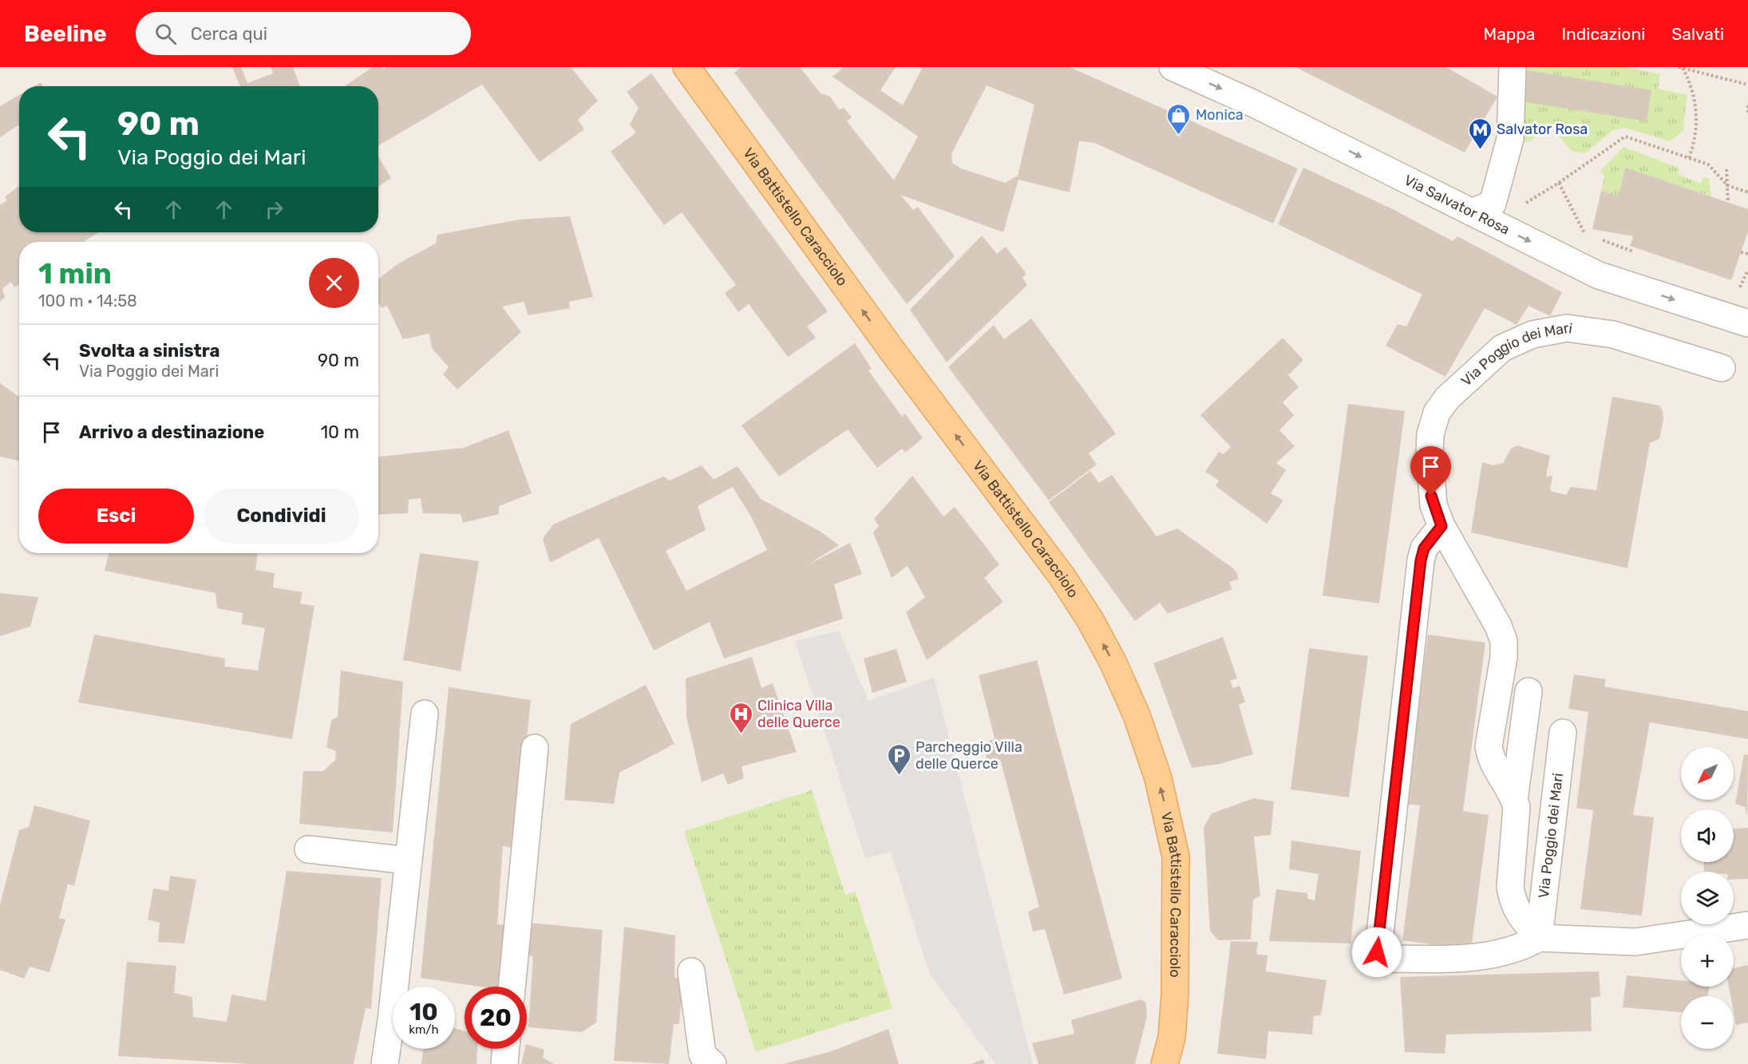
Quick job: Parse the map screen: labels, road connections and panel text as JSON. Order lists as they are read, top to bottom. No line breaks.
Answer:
{"streets":{"main road":["Via Battistello Caracciolo"],"street":["Via Salvator Rosa","Via Poggio dei Mari"]},"one_way":["Via Salvator Rosa","Via Battistello Caracciolo"],"places":{"shop":["Monica"],"metro station":["Salvator Rosa"],"hospital":["Clinica Villa delle Querce"],"parking":["Parcheggio Villa delle Querce"]},"north":"bottom left","page":{"header":"Beeline","search":"Cerca qui","nav":["Mappa","Indicazioni","Salvati"],"turn":["90 m","Via Poggio dei Mari"],"heading":["1 min","100 m · 14:58"],"list":[{"name":"Svolta a sinistra","note":"Via Poggio dei Mari","value":"90 m"},{"name":"Arrivo a destinazione","value":"10 m"}],"buttons":["Esci","Condividi"],"map_buttons":["+","−"],"speed":"10 km/h","limit":"20"}}
